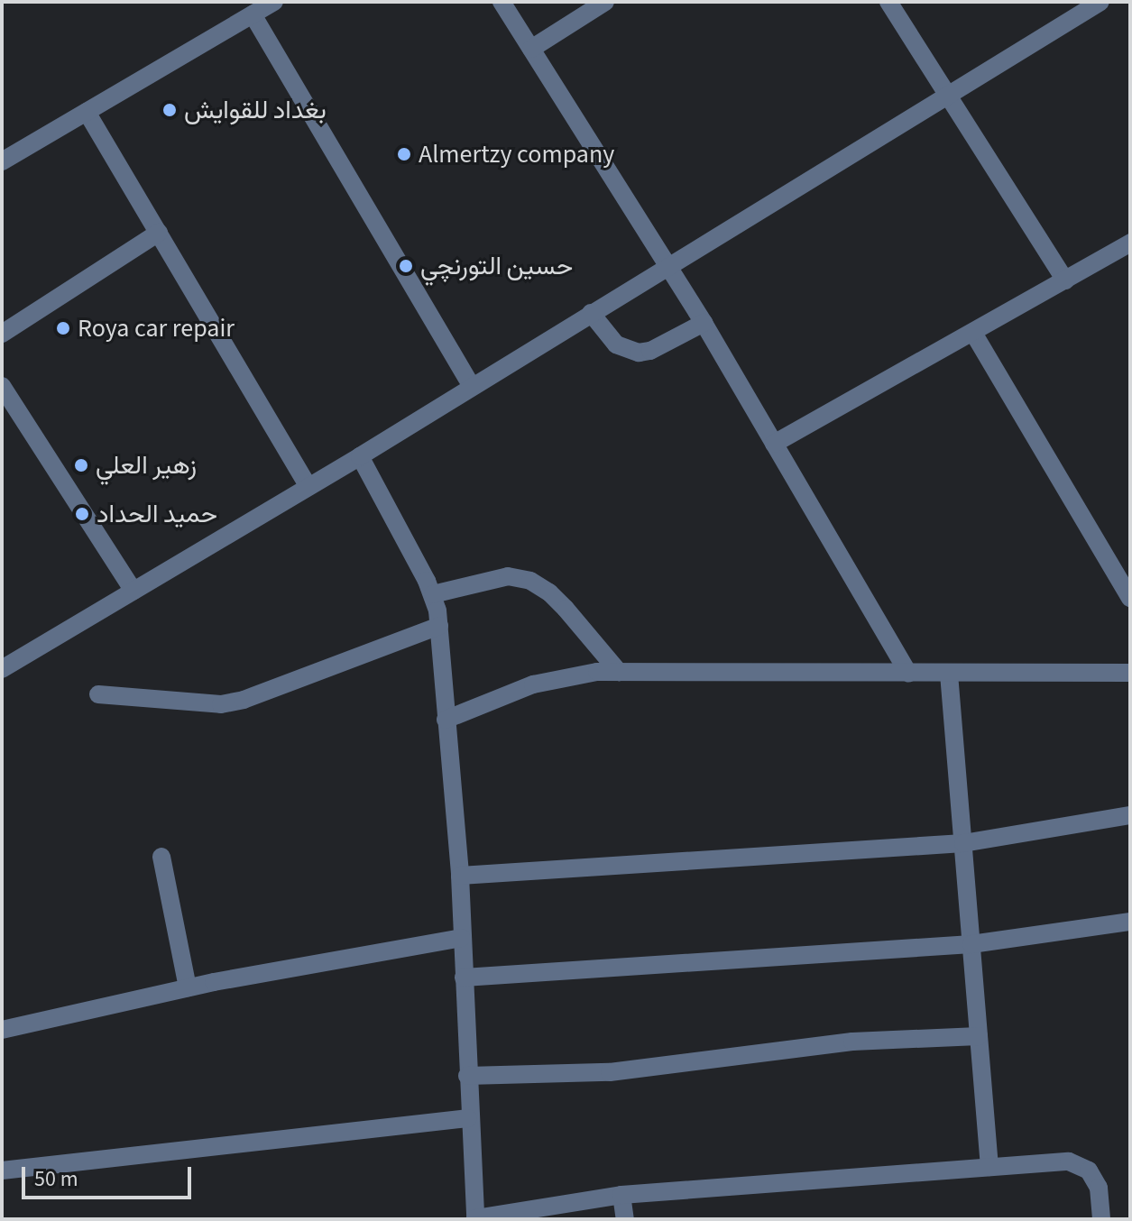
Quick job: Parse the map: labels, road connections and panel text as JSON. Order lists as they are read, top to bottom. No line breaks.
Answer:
{"places":["بغداد للقوايش","Almertzy company","حسين التورنچي","Roya car repair","زهير العلي","حميد الحداد"],"scale_bar":"50 m"}
